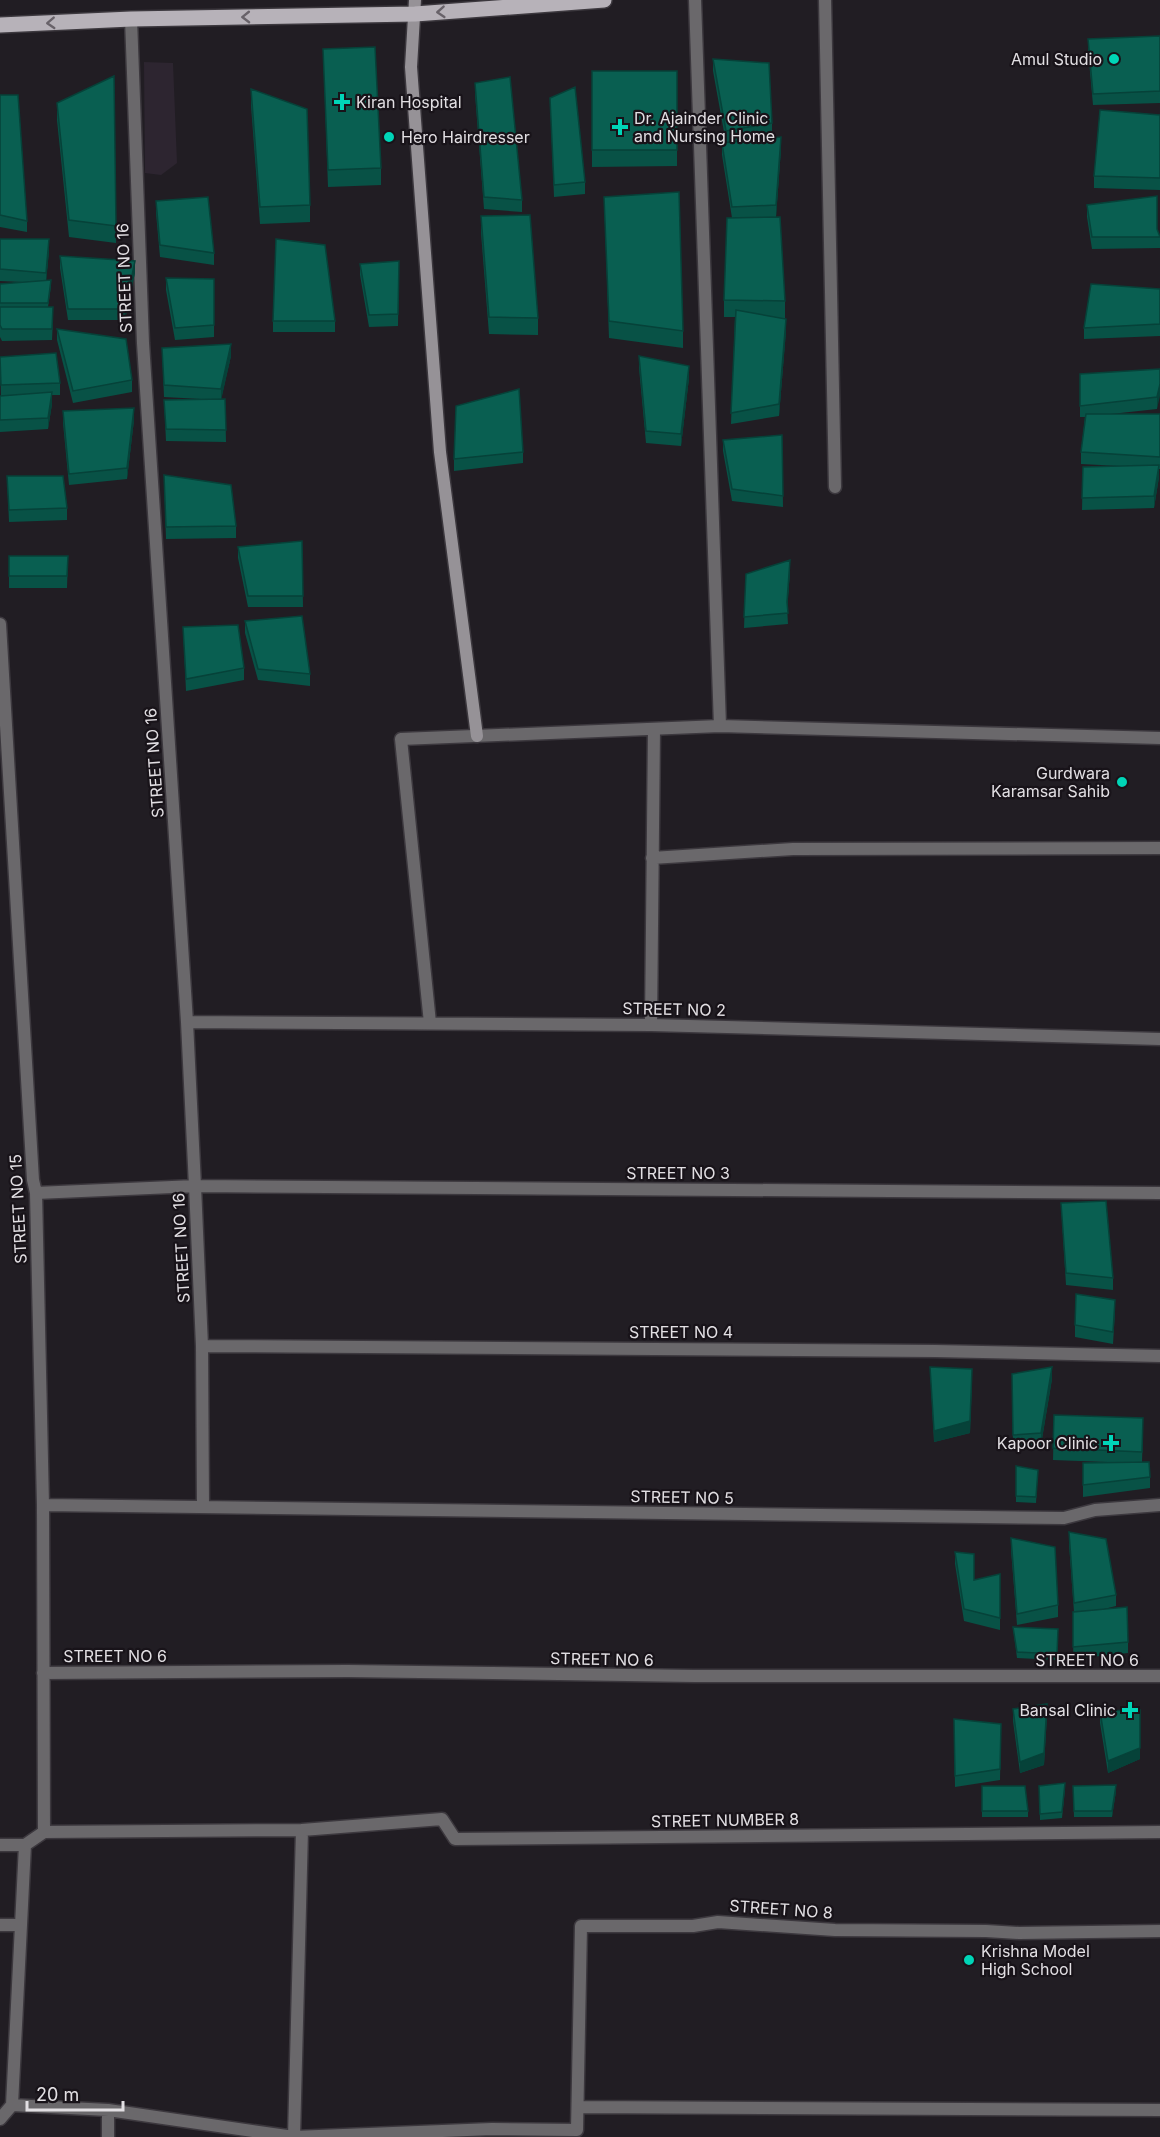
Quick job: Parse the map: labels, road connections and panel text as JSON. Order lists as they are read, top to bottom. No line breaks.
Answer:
{"streets":{"street":["STREET NO 16","STREET NO 2","STREET NO 3","STREET NO 15","STREET NO 4","STREET NO 5","STREET NO 6","STREET NUMBER 8","STREET NO 8"]},"crossings":[["STREET NO 16","STREET NO 2"],["STREET NO 16","STREET NO 3"],["STREET NO 16","STREET NO 4"],["STREET NO 16","STREET NO 5"],["STREET NO 3","STREET NO 15"],["STREET NO 15","STREET NO 5"],["STREET NO 15","STREET NO 6"]],"places":{"other":["Amul Studio","Hero Hairdresser","Gurdwara Karamsar Sahib","Krishna Model High School"],"health":["Kiran Hospital","Dr. Ajainder Clinic and Nursing Home","Kapoor Clinic","Bansal Clinic"]},"scale_bar":"20 m"}
